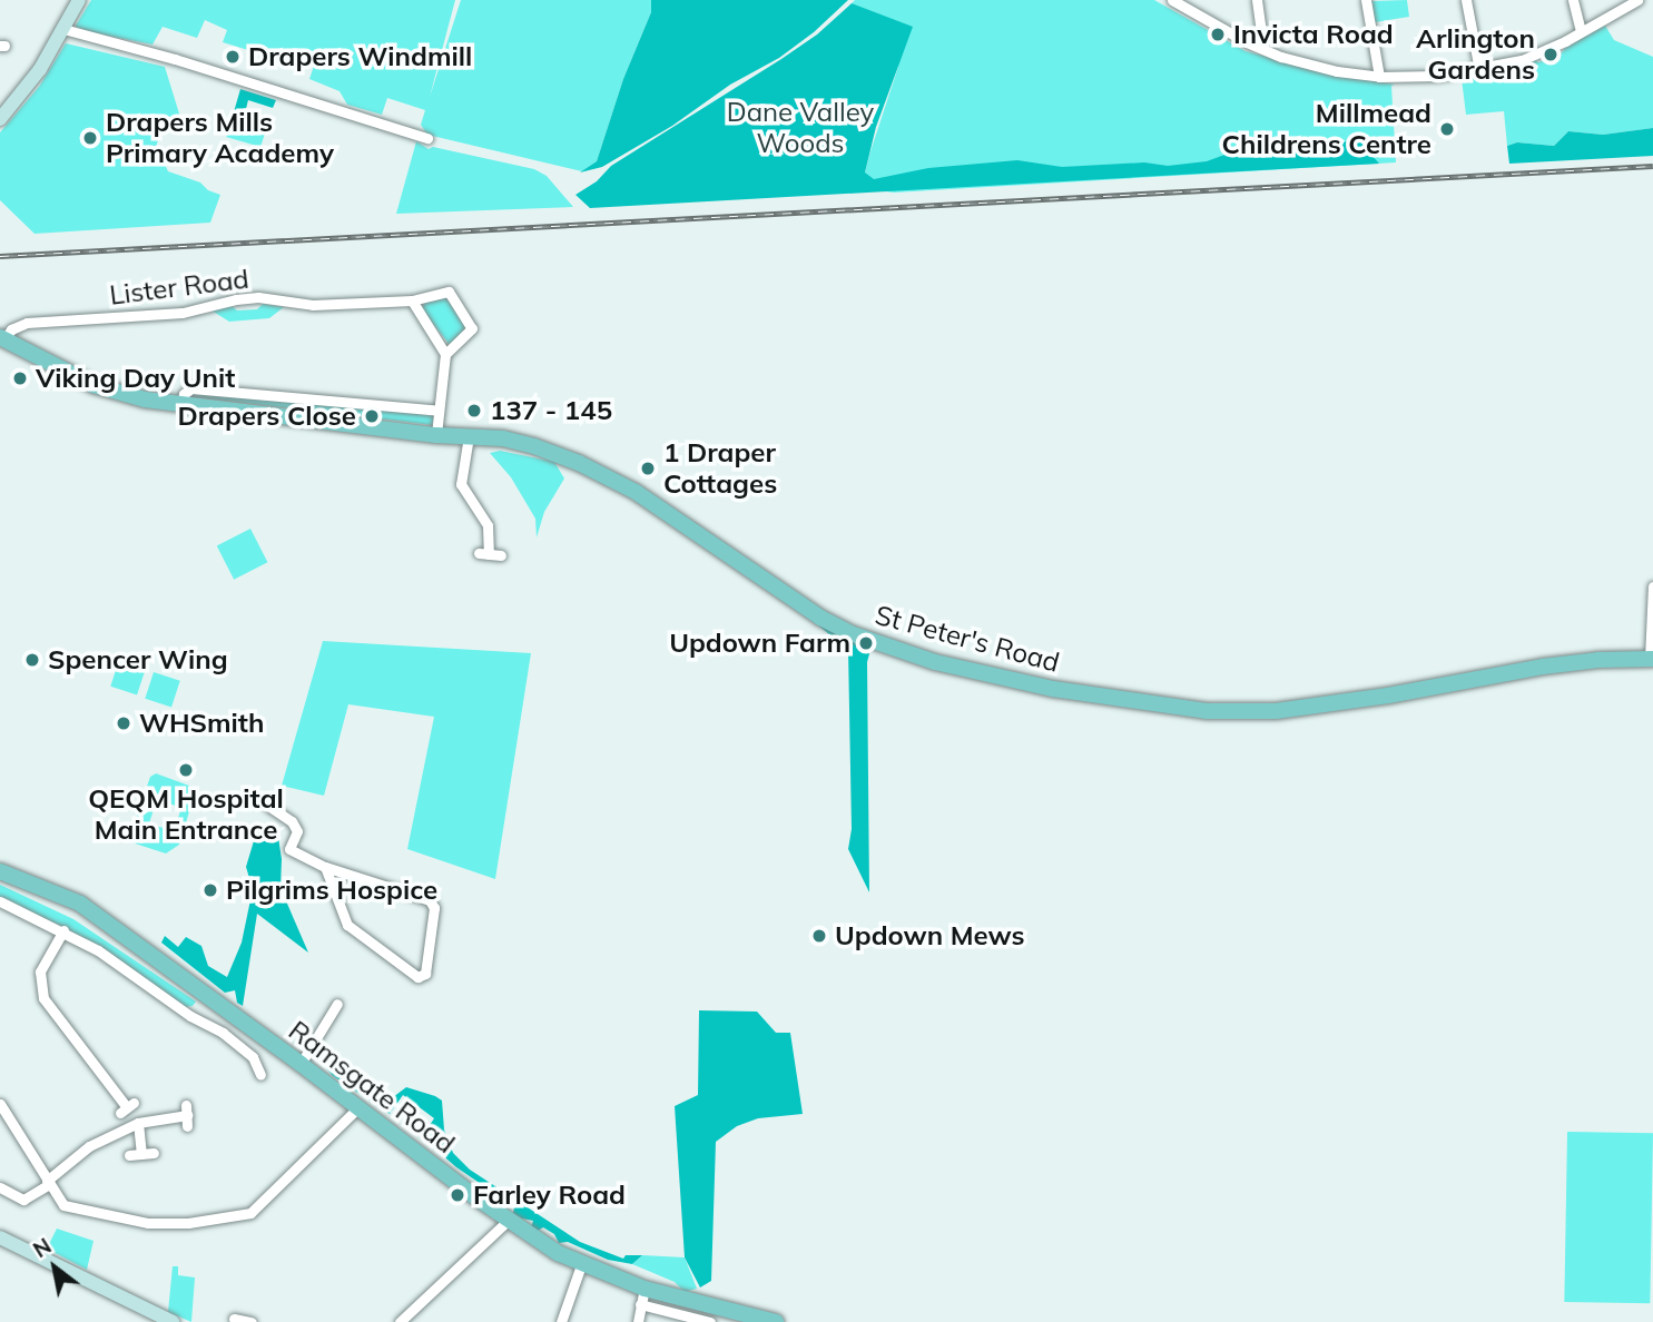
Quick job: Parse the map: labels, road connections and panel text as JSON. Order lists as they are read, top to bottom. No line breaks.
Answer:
{"streets":{"main road":["St Peter's Road","Ramsgate Road"],"street":["Lister Road"]},"crossings":[["Lister Road","St Peter's Road"]],"parks":["Dane Valley Woods"],"places":["Invicta Road","Arlington Gardens","Drapers Windmill","Millmead Childrens Centre","Drapers Mills Primary Academy","Viking Day Unit","137 - 145","Drapers Close","1 Draper Cottages","Updown Farm","Spencer Wing","WHSmith","QEQM Hospital Main Entrance","Pilgrims Hospice","Updown Mews","Farley Road"],"north":"top left"}
